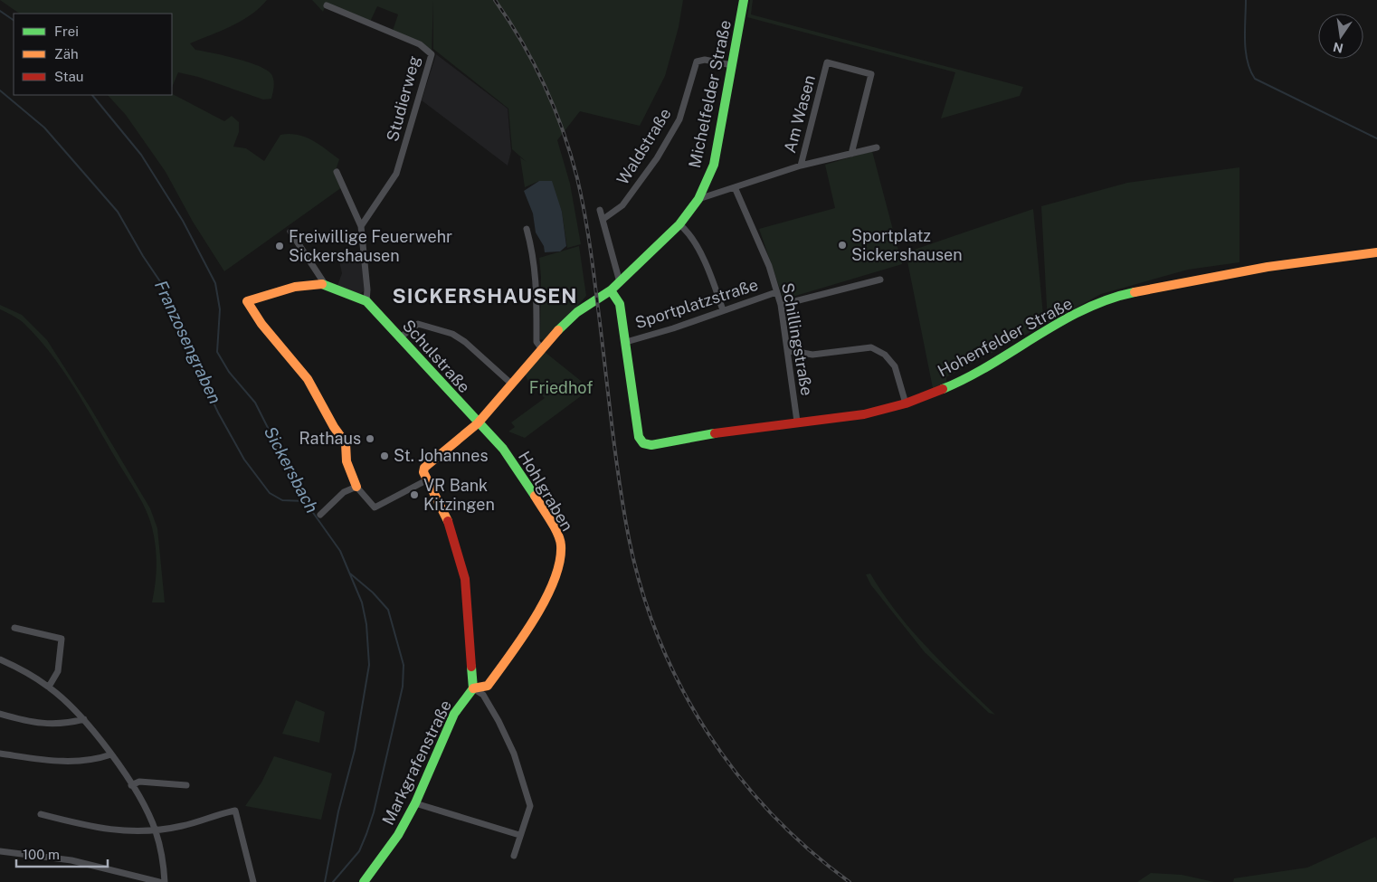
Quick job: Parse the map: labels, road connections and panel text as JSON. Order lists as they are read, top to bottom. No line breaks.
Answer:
{"streets":{"street":["Michelfelder Straße","Studierweg","Am Wasen","Waldstraße","Sportplatzstraße","Hohenfelder Straße","Schillingstraße","Schulstraße","Hohlgraben","Markgrafenstraße"]},"crossings":[["Michelfelder Straße","Waldstraße"],["Michelfelder Straße","Hohenfelder Straße"],["Michelfelder Straße","Schulstraße"],["Michelfelder Straße","Hohlgraben"],["Sportplatzstraße","Hohenfelder Straße"],["Sportplatzstraße","Schillingstraße"],["Hohenfelder Straße","Schillingstraße"],["Schulstraße","Hohlgraben"],["Hohlgraben","Markgrafenstraße"]],"districts":["SICKERSHAUSEN"],"water":["Franzosengraben","Sickersbach"],"parks":["Friedhof"],"places":["Sportplatz Sickershausen","Freiwillige Feuerwehr Sickershausen","Rathaus","St. Johannes","VR Bank Kitzingen"],"legend":["Frei","Zäh","Stau"],"scale_bar":"100 m","north":"bottom"}
